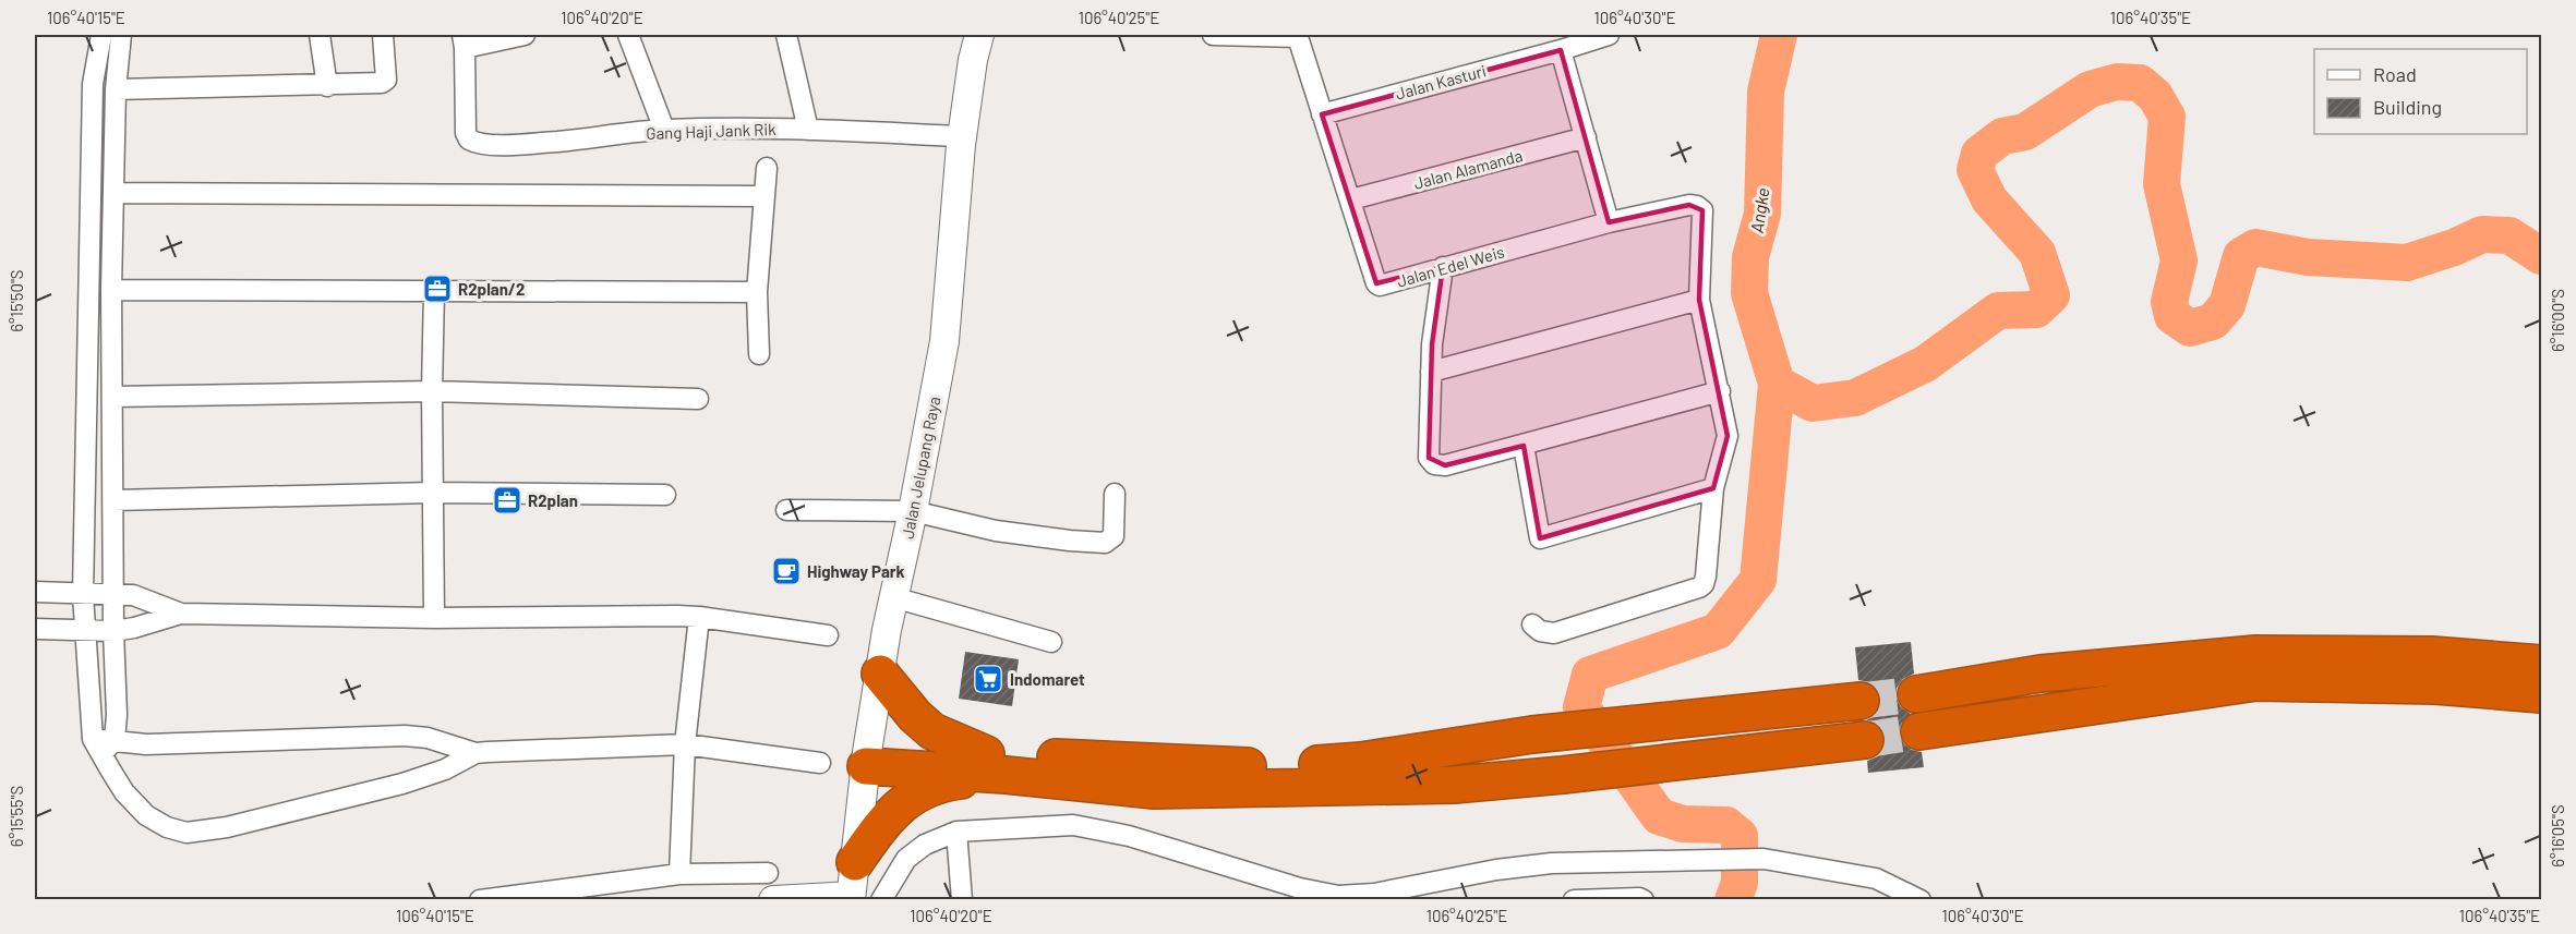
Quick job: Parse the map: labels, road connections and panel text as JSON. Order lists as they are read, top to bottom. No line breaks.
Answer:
{"streets":{"street":["Jalan Kasturi","Gang Haji Jank Rik","Jalan Alamanda","Jalan Edel Weis","Jalan Jelupang Raya"]},"crossings":[["Jalan Kasturi","Jalan Edel Weis"],["Gang Haji Jank Rik","Jalan Jelupang Raya"],["Jalan Alamanda","Jalan Edel Weis"]],"water":["Angke"],"places":{"office":["R2plan/2","R2plan"],"cafe":["Highway Park"],"supermarket":["Indomaret"]},"legend":["Road","Building"],"coordinates":["106°40'15\"E","106°40'20\"E","106°40'25\"E","106°40'30\"E","106°40'35\"E","6°15'50\"S","6°16'00\"S","6°15'55\"S","6°16'05\"S"]}
